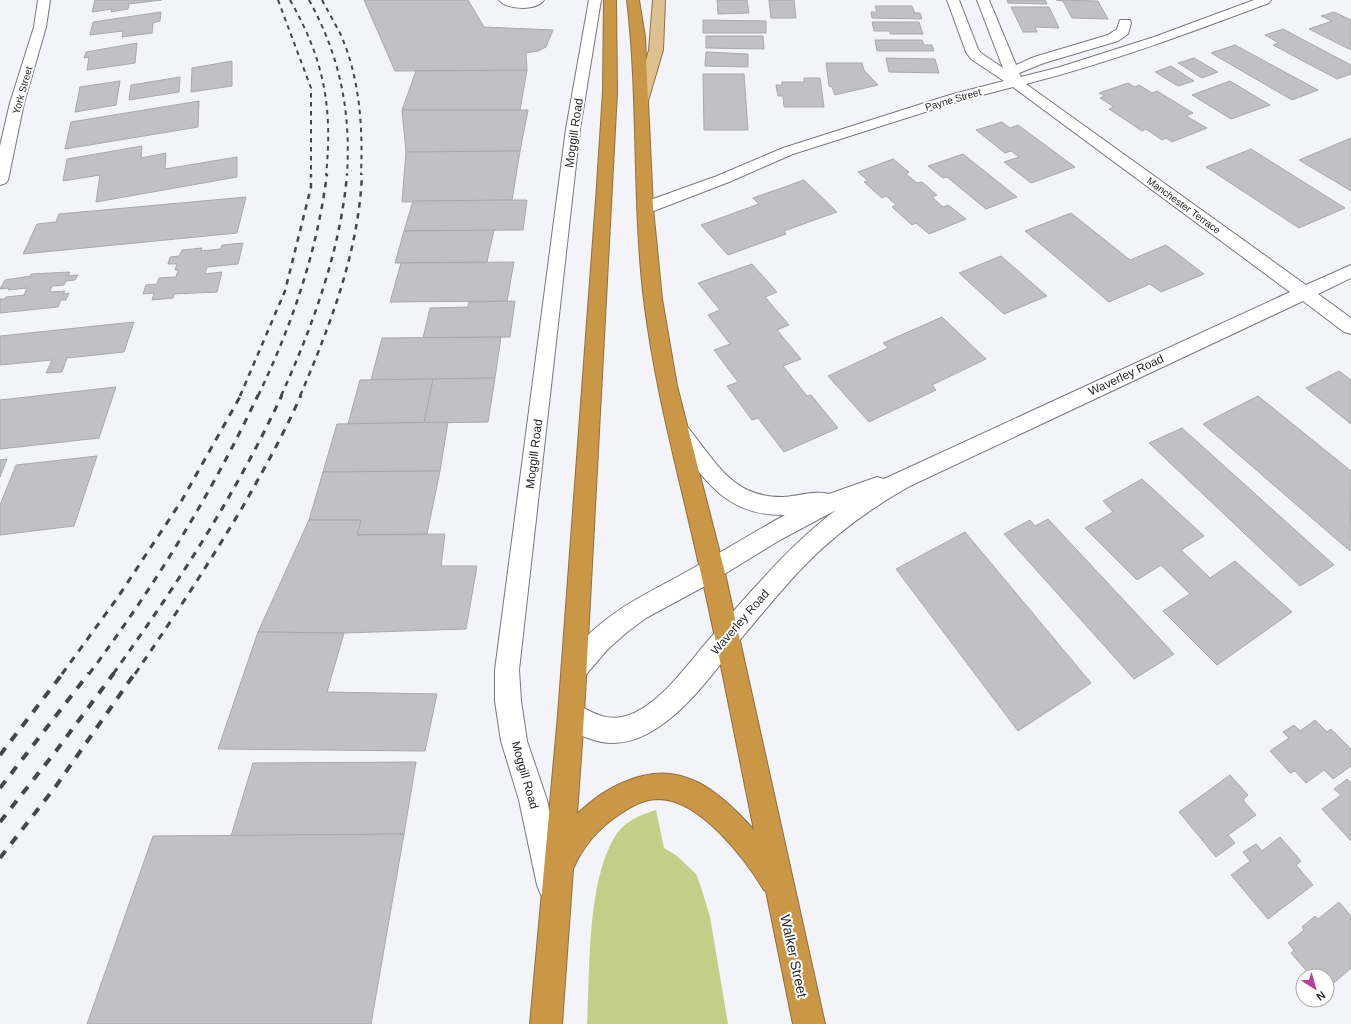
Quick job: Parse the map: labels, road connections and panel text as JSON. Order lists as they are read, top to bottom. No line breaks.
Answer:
{"streets":{"highway":["Moggill Road","Walker Street"],"street":["York Street","Payne Street","Manchester Terrace","Waverley Road"]},"crossings":[["Payne Street","Manchester Terrace"],["Moggill Road","Waverley Road"],["Manchester Terrace","Waverley Road"]],"north":"bottom right"}
